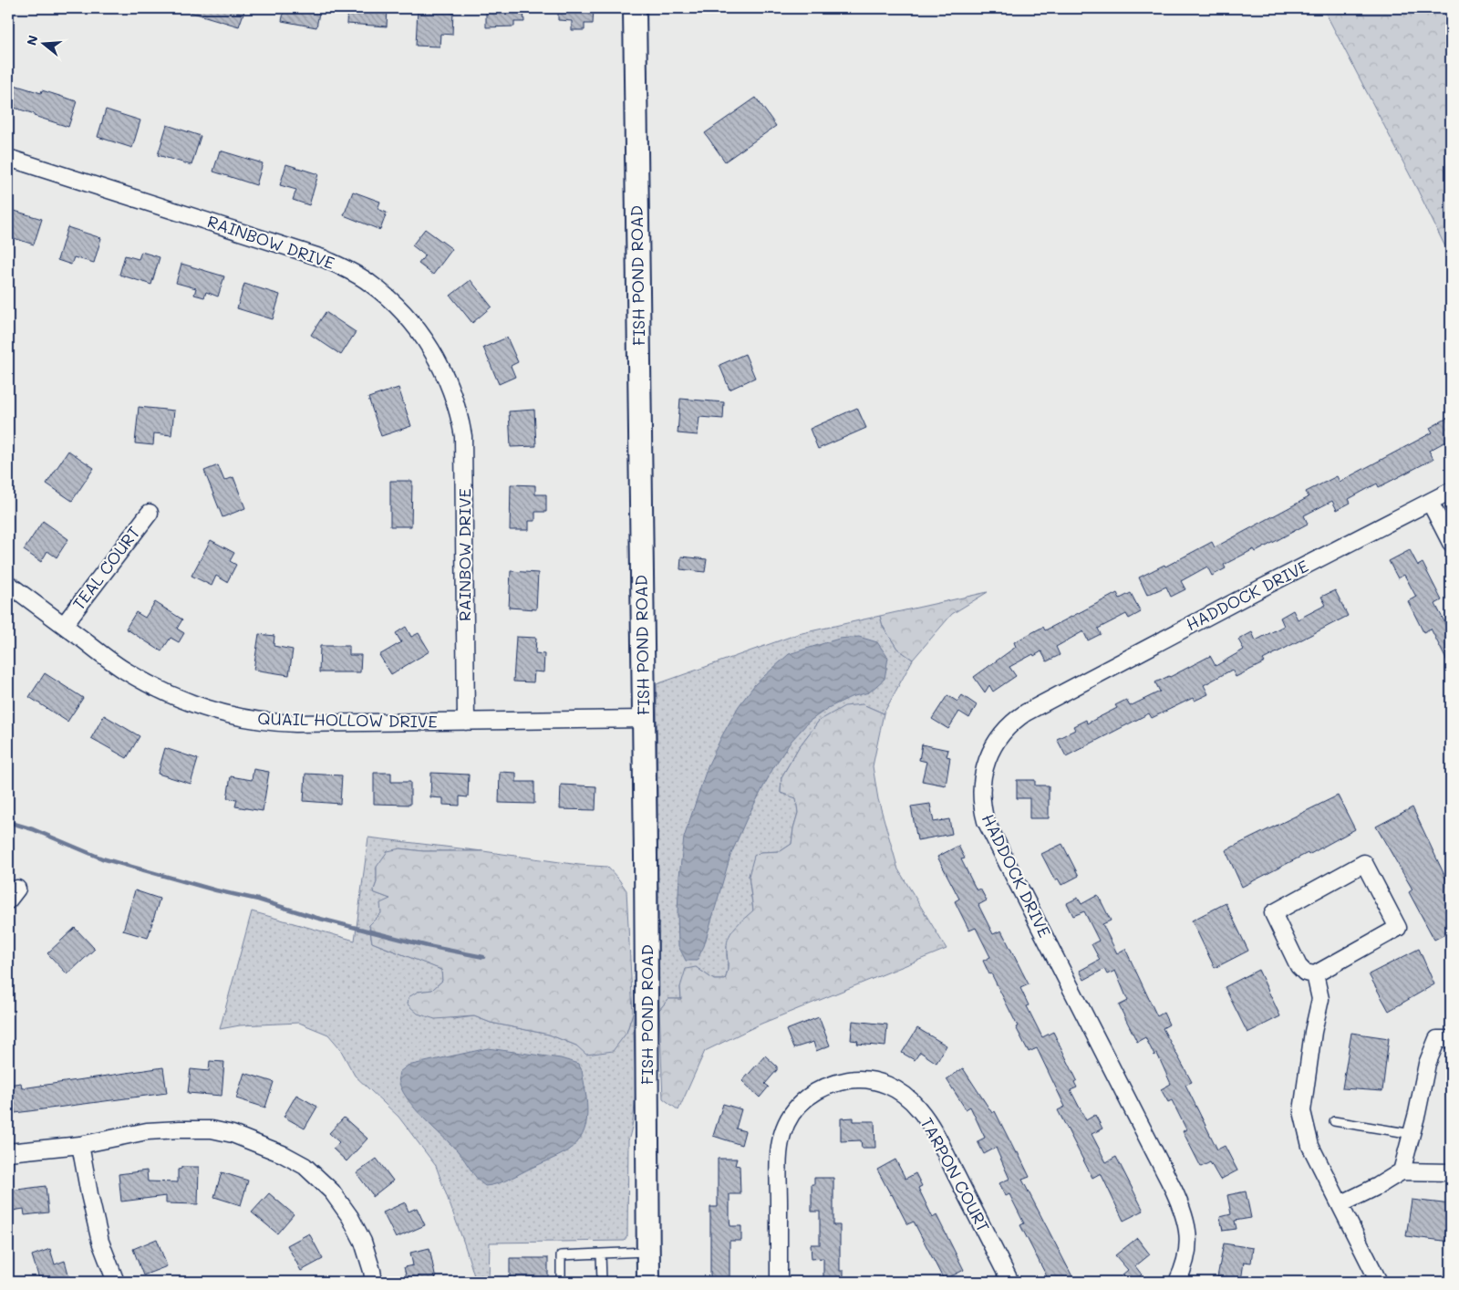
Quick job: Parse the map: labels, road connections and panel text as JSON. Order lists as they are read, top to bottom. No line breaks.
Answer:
{"streets":{"street":["RAINBOW DRIVE","FISH POND ROAD","TEAL COURT","HADDOCK DRIVE","QUAIL HOLLOW DRIVE","TARPON COURT"]},"crossings":[["RAINBOW DRIVE","QUAIL HOLLOW DRIVE"],["FISH POND ROAD","QUAIL HOLLOW DRIVE"],["TEAL COURT","QUAIL HOLLOW DRIVE"]],"north":"left"}
